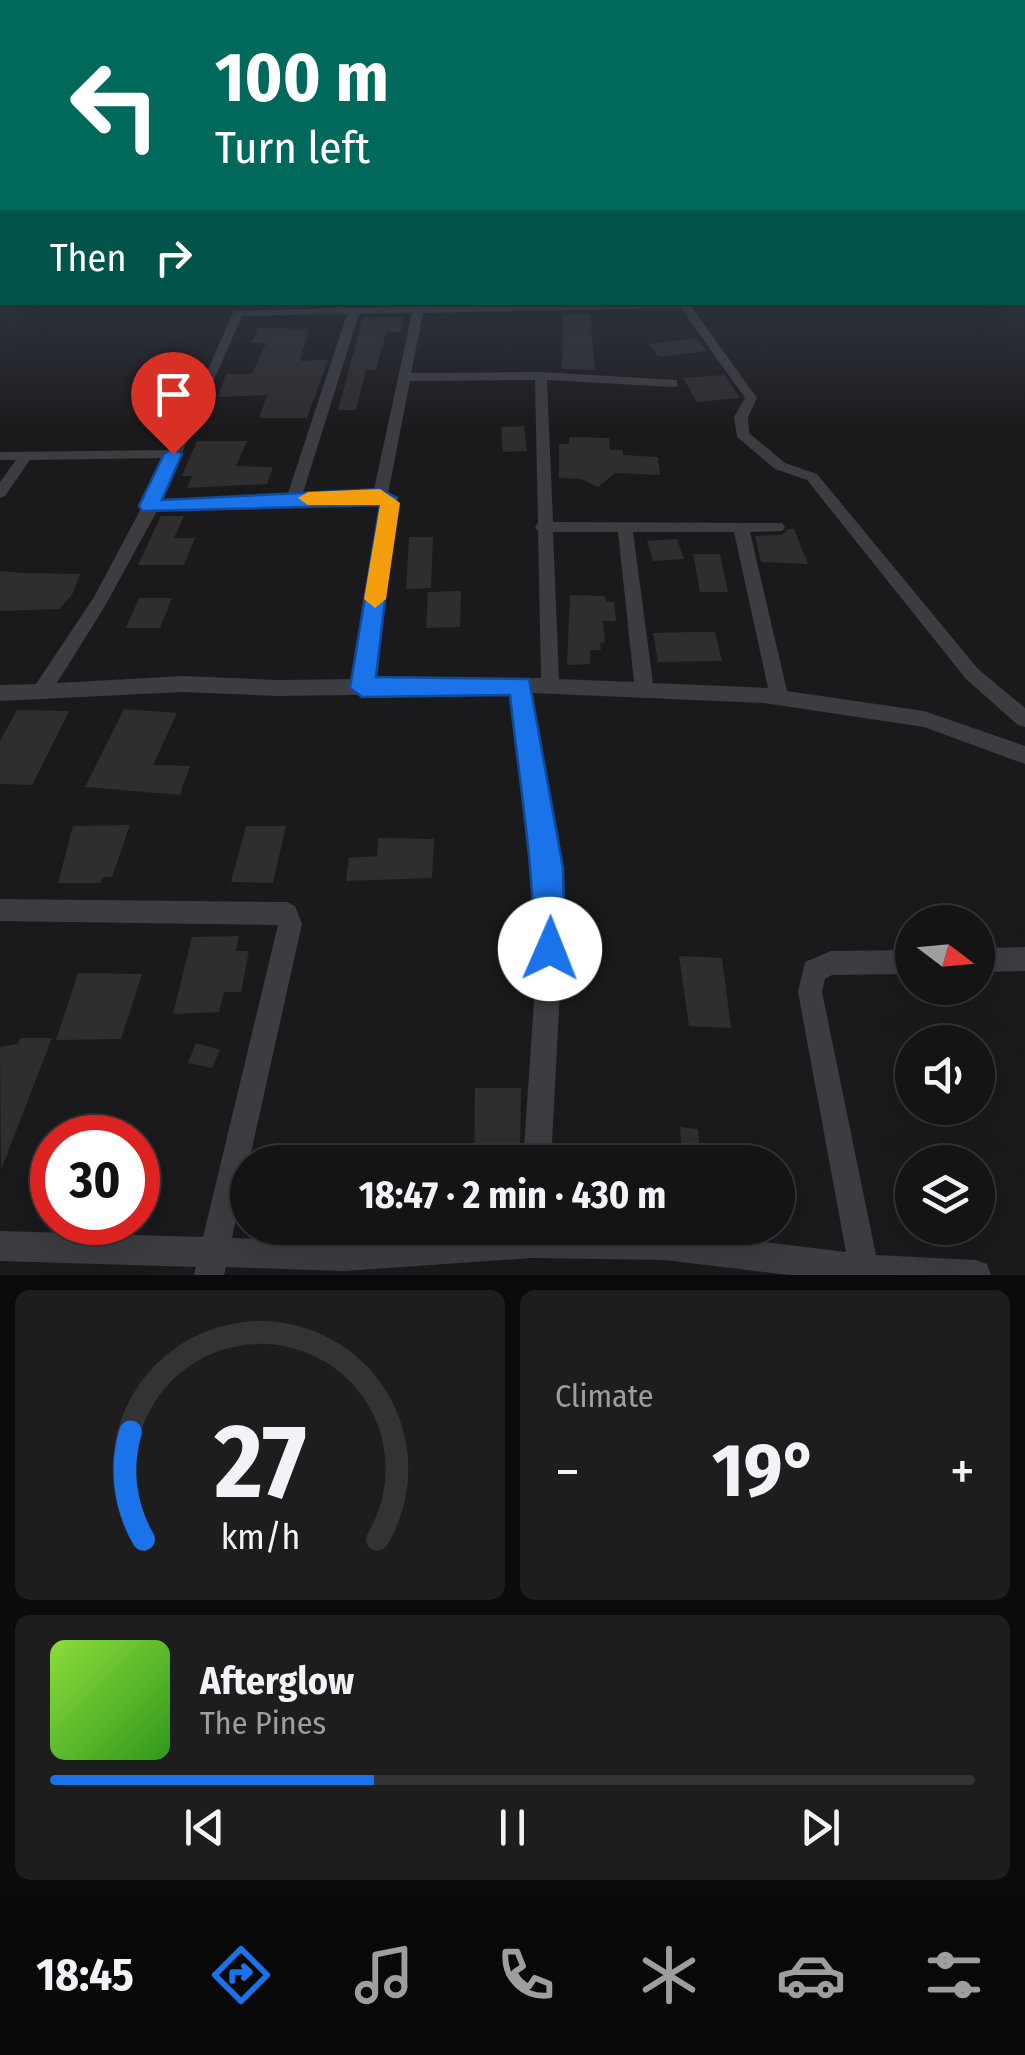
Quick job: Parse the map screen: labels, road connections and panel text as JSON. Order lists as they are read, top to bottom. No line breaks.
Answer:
{"north":"right","page":{"turn":["100 m","Turn left"],"then":"Then","limit":"30","trip":"18:47 · 2 min · 430 m","tile":"Climate","heat":["−","19°","+"],"song":["Afterglow","The Pines"],"tabs":"18:45","gauge":["27","km/h"]}}
